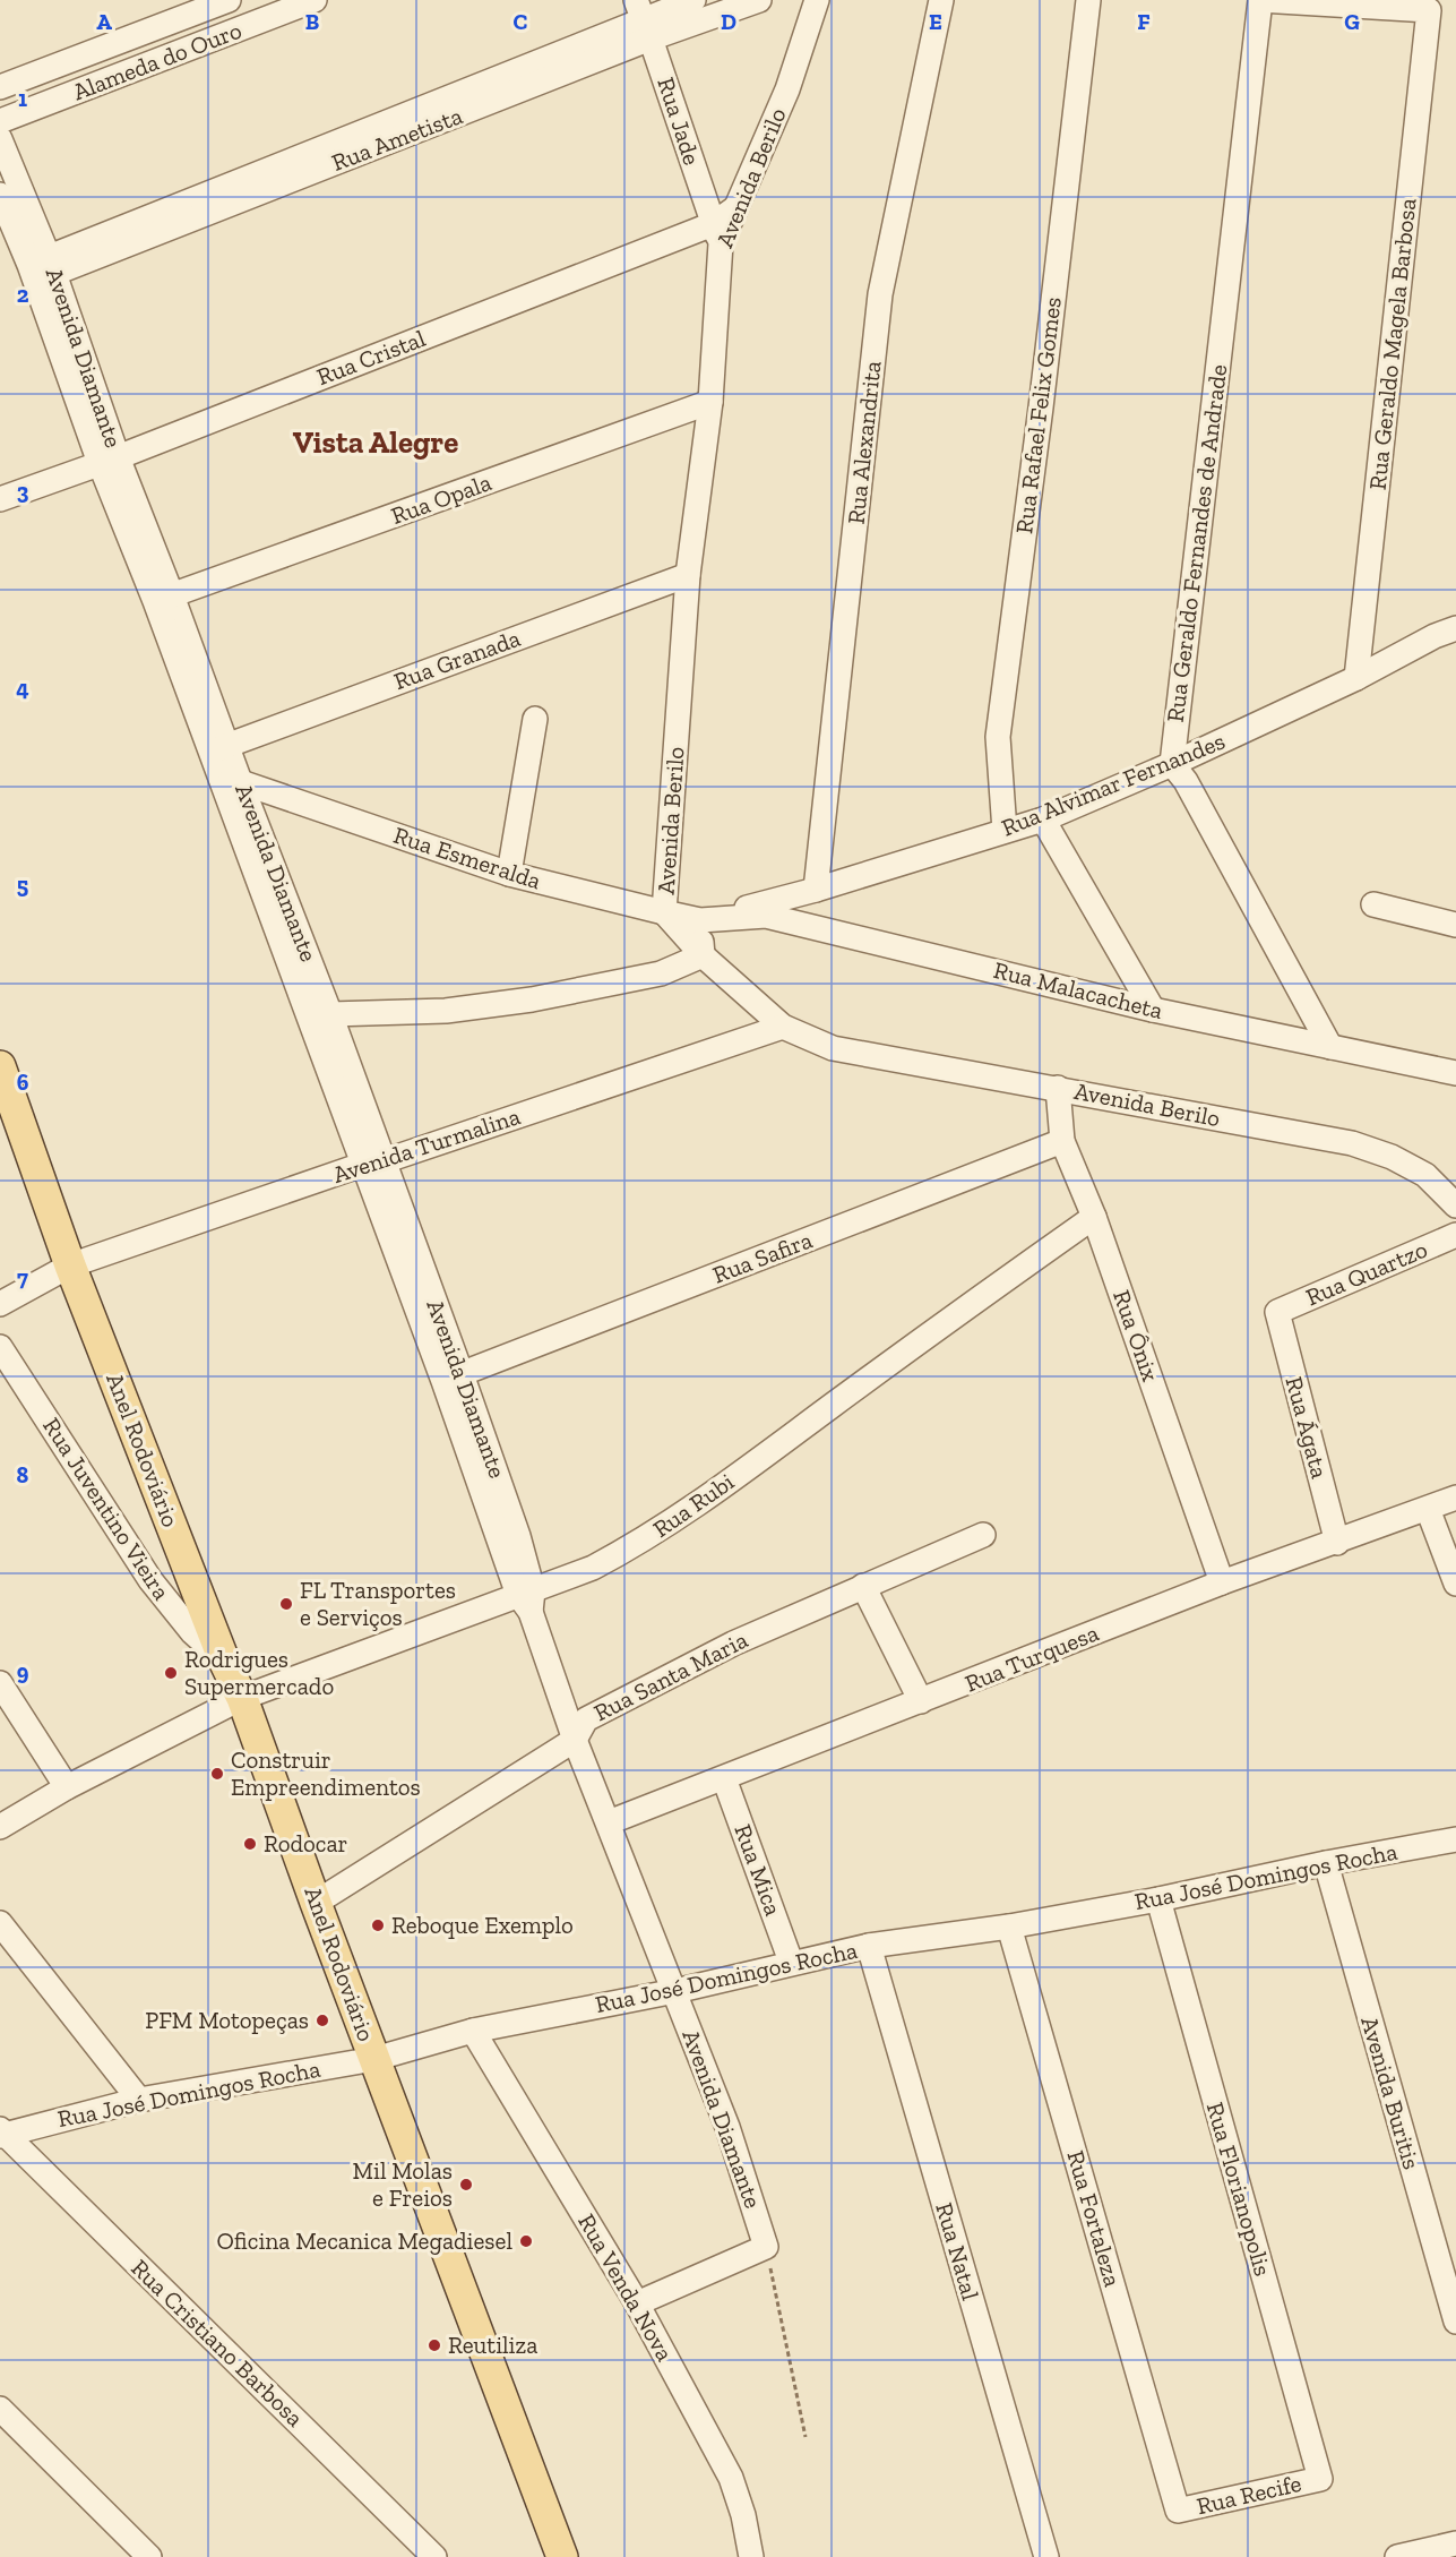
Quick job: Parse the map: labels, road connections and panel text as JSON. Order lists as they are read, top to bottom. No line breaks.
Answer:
{"streets":{"main road":["Anel Rodoviário"],"street":["Alameda do Ouro","Rua Jade","Rua Ametista","Avenida Berilo","Rua Geraldo Magela Barbosa","Avenida Diamante","Rua Cristal","Rua Rafael Felix Gomes","Rua Alexandrita","Rua Opala","Rua Geraldo Fernandes de Andrade","Rua Granada","Rua Alvimar Fernandes","Rua Esmeralda","Rua Malacacheta","Avenida Turmalina","Rua Safira","Rua Quartzo","Rua Ônix","Rua Ágata","Rua Rubi","Rua Juventino Vieira","Rua Turquesa","Rua Santa Maria","Rua Mica","Rua José Domingos Rocha","Avenida Buritis","Rua Florianopolis","Rua Fortaleza","Rua Natal","Rua Venda Nova","Rua Cristiano Barbosa","Rua Recife"]},"crossings":[["Rua Jade","Rua Ametista"],["Rua Jade","Avenida Berilo"],["Rua Jade","Rua Cristal"],["Rua Ametista","Avenida Diamante"],["Avenida Berilo","Rua Cristal"],["Avenida Berilo","Rua Opala"],["Avenida Berilo","Rua Granada"],["Avenida Berilo","Rua Esmeralda"],["Avenida Berilo","Avenida Turmalina"],["Avenida Berilo","Rua Ônix"],["Rua Geraldo Magela Barbosa","Rua Geraldo Fernandes de Andrade"],["Rua Geraldo Magela Barbosa","Rua Alvimar Fernandes"],["Avenida Diamante","Rua Cristal"],["Avenida Diamante","Rua Opala"],["Avenida Diamante","Rua Granada"],["Avenida Diamante","Rua Esmeralda"],["Avenida Diamante","Avenida Turmalina"],["Avenida Diamante","Rua Safira"],["Avenida Diamante","Rua Rubi"],["Avenida Diamante","Rua Turquesa"],["Avenida Diamante","Rua Santa Maria"],["Avenida Diamante","Rua José Domingos Rocha"],["Rua Rafael Felix Gomes","Rua Alvimar Fernandes"],["Rua Alexandrita","Rua Alvimar Fernandes"],["Rua Geraldo Fernandes de Andrade","Rua Alvimar Fernandes"],["Rua Alvimar Fernandes","Rua Esmeralda"],["Rua Alvimar Fernandes","Rua Malacacheta"],["Rua Esmeralda","Rua Malacacheta"],["Avenida Turmalina","Anel Rodoviário"],["Rua Safira","Rua Ônix"],["Rua Quartzo","Rua Ágata"],["Rua Ônix","Rua Rubi"],["Rua Ônix","Rua Turquesa"],["Rua Ágata","Rua Turquesa"],["Anel Rodoviário","Rua Rubi"],["Anel Rodoviário","Rua Juventino Vieira"],["Anel Rodoviário","Rua Santa Maria"],["Anel Rodoviário","Rua José Domingos Rocha"],["Rua Turquesa","Rua Mica"],["Rua Mica","Rua José Domingos Rocha"],["Rua José Domingos Rocha","Avenida Buritis"],["Rua José Domingos Rocha","Rua Florianopolis"],["Rua José Domingos Rocha","Rua Fortaleza"],["Rua José Domingos Rocha","Rua Natal"],["Rua José Domingos Rocha","Rua Venda Nova"],["Rua José Domingos Rocha","Rua Cristiano Barbosa"],["Rua Florianopolis","Rua Recife"],["Rua Fortaleza","Rua Recife"]],"districts":["Vista Alegre"],"places":["FL Transportes e Serviços","Rodrigues Supermercado","Construir Empreendimentos","Rodocar","Reboque Exemplo","PFM Motopeças","Mil Molas e Freios","Oficina Mecanica Megadiesel","Reutiliza"],"grid":{"columns":["A","B","C","D","E","F","G"],"rows":["1","2","3","4","5","6","7","8","9"]}}
